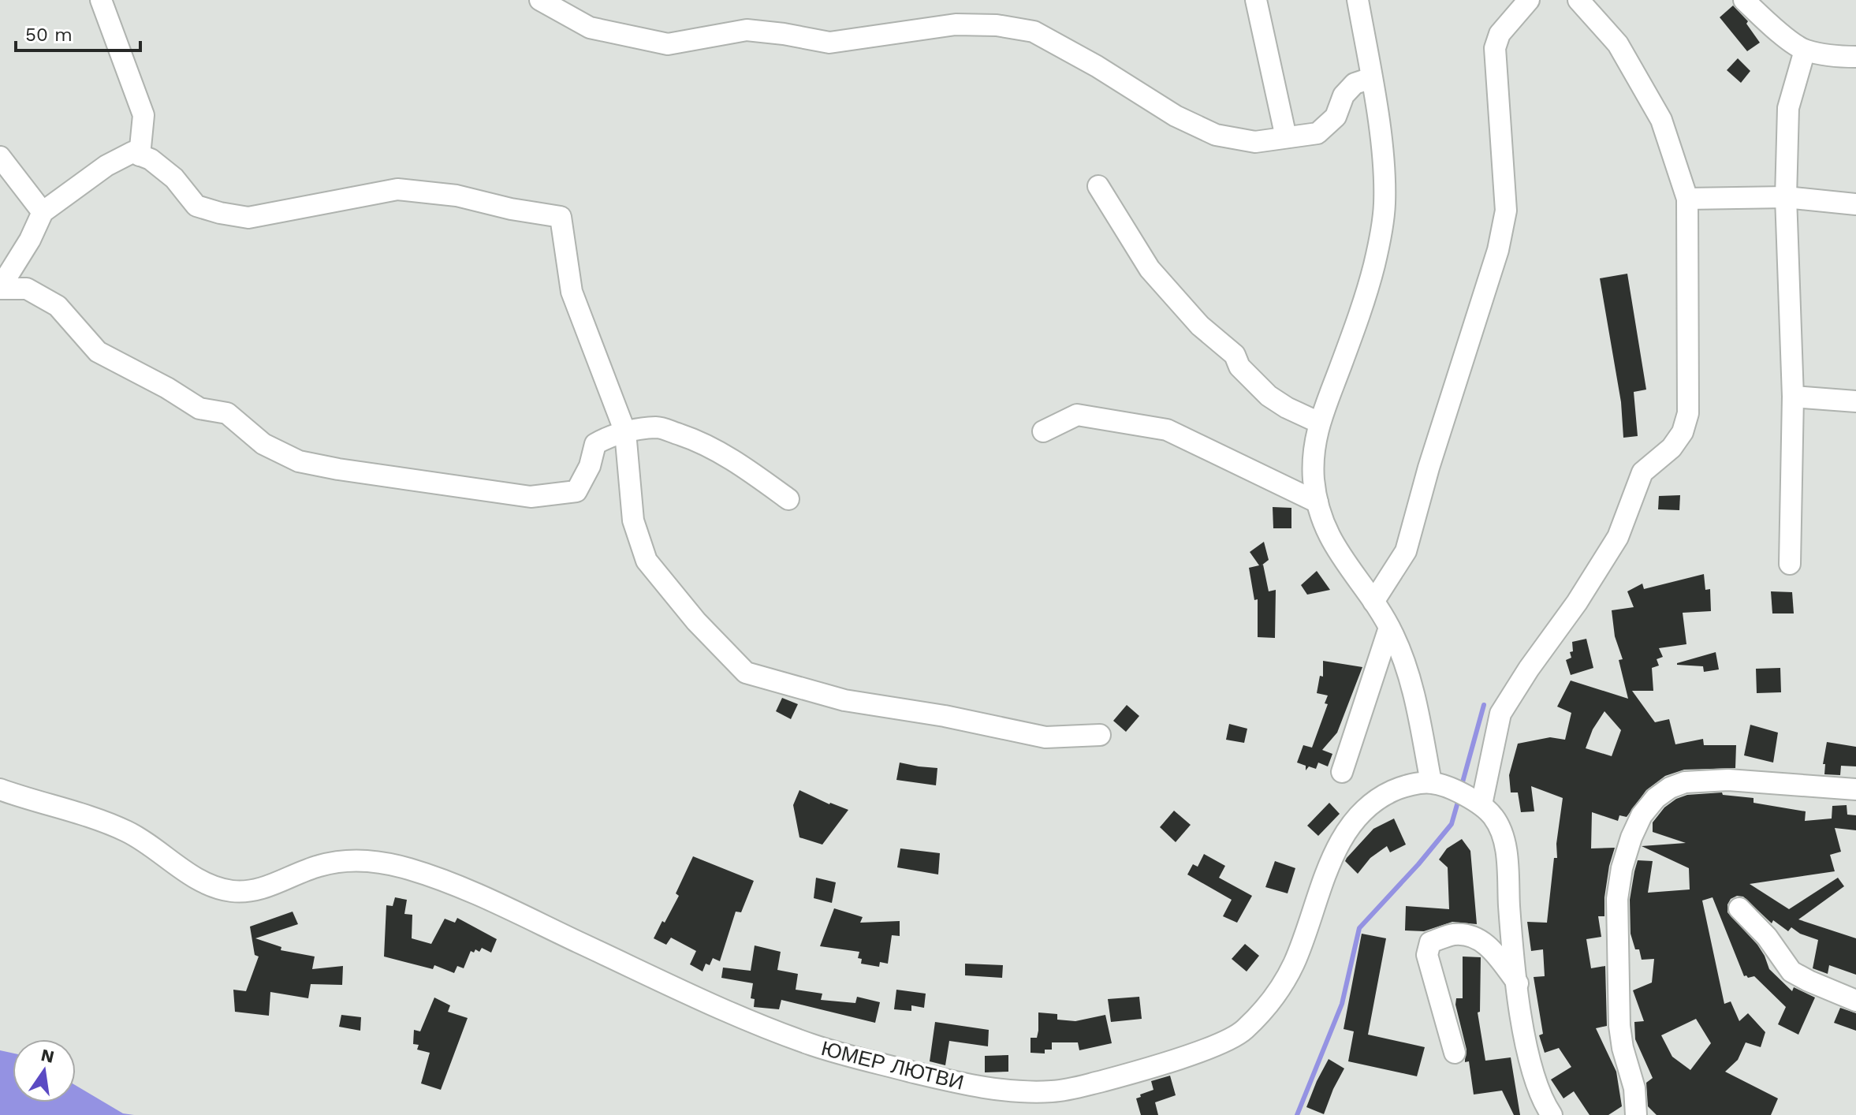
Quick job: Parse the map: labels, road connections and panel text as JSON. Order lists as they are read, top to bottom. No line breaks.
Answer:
{"streets":{"street":["ЮМЕР ЛЮТВИ"]},"scale_bar":"50 m","north":"top"}
